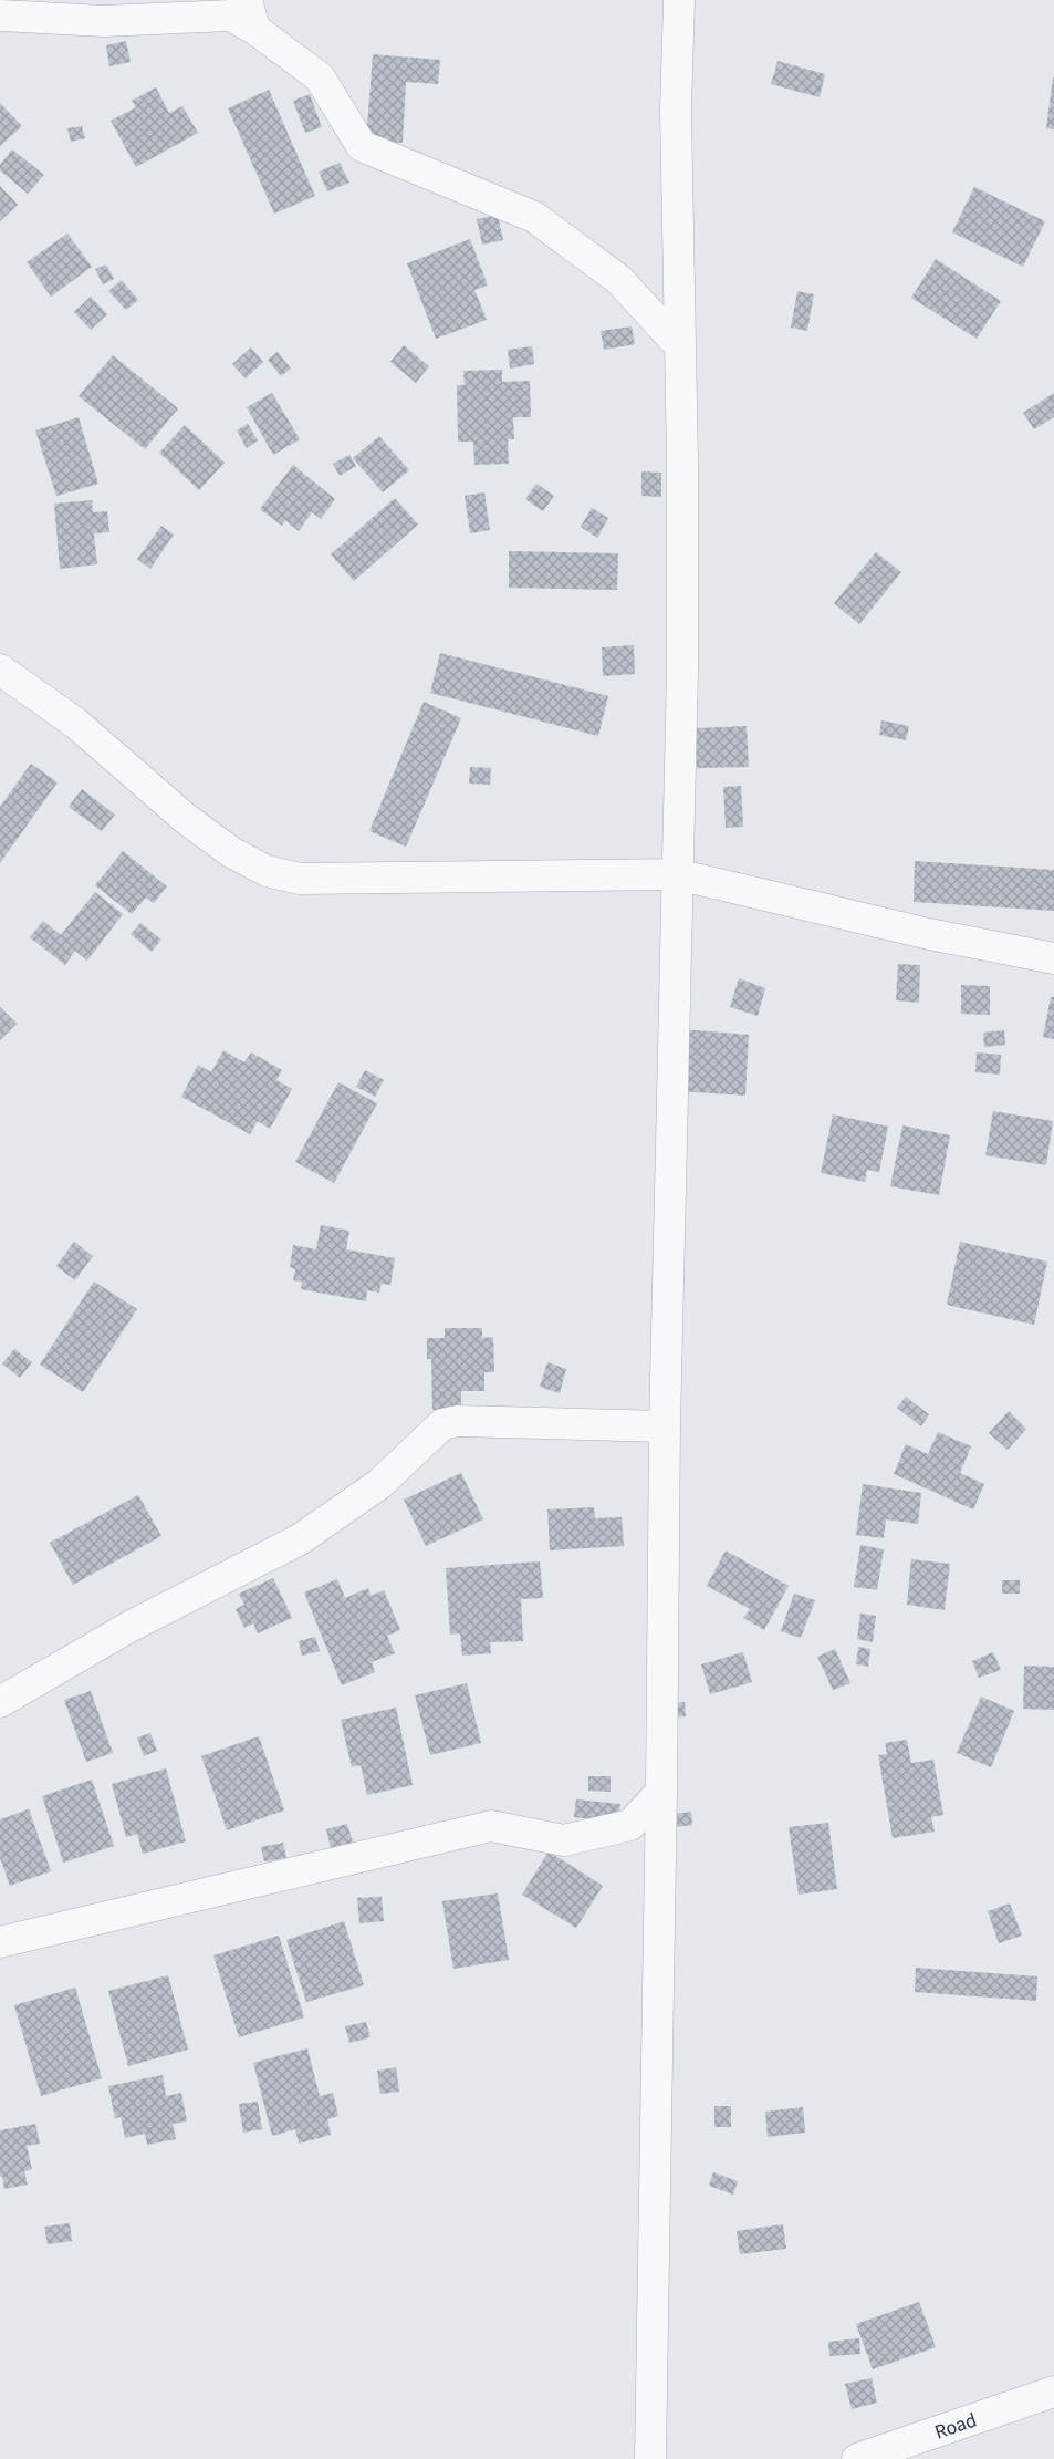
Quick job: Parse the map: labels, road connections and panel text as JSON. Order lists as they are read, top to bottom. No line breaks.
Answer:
{"streets":{"street":["Road"]}}
